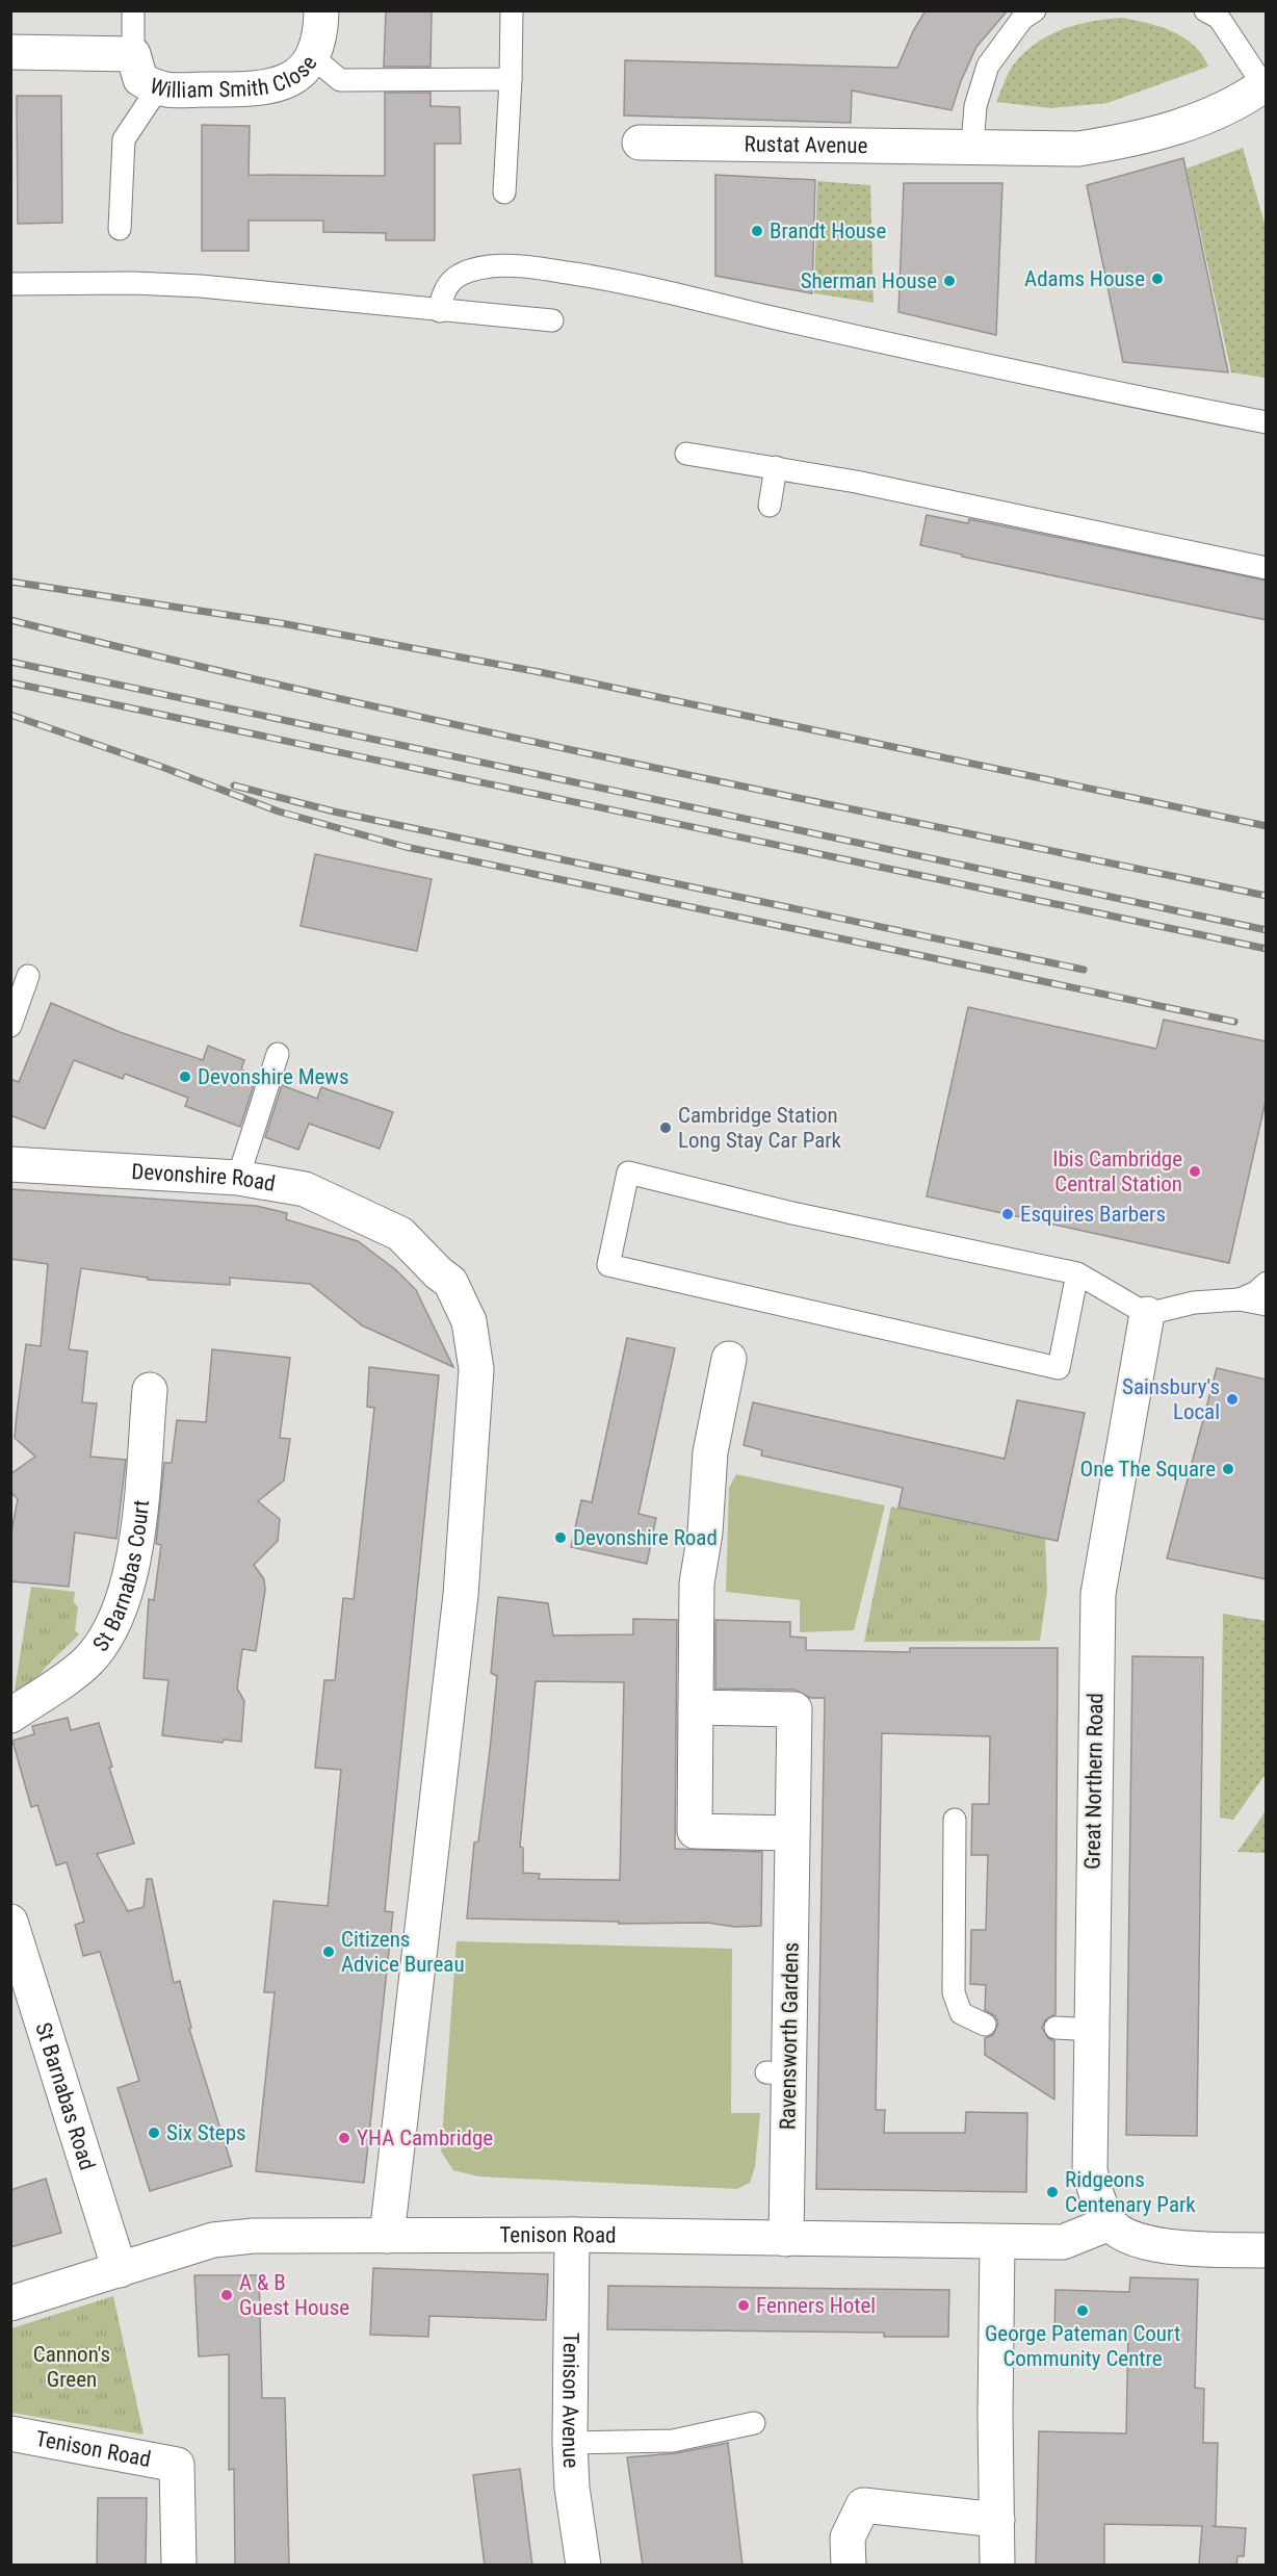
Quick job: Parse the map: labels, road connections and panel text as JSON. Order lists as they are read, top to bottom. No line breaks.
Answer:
{"streets":{"street":["William Smith Close","Rustat Avenue","Devonshire Road","St Barnabas Court","Great Northern Road","Ravensworth Gardens","St Barnabas Road","Tenison Road","Tenison Avenue"]},"crossings":[["Devonshire Road","Tenison Road"],["Great Northern Road","Tenison Road"],["Ravensworth Gardens","Tenison Road"],["St Barnabas Road","Tenison Road"],["Tenison Road","Tenison Avenue"]],"parks":["Cannon's Green"],"places":["Brandt House","Adams House","Sherman House","Devonshire Mews","Cambridge Station Long Stay Car Park","Ibis Cambridge Central Station","Esquires Barbers","Sainsbury's Local","One The Square","Devonshire Road","Citizens Advice Bureau","Six Steps","YHA Cambridge","Ridgeons Centenary Park","A & B Guest House","Fenners Hotel","George Pateman Court Community Centre"]}
